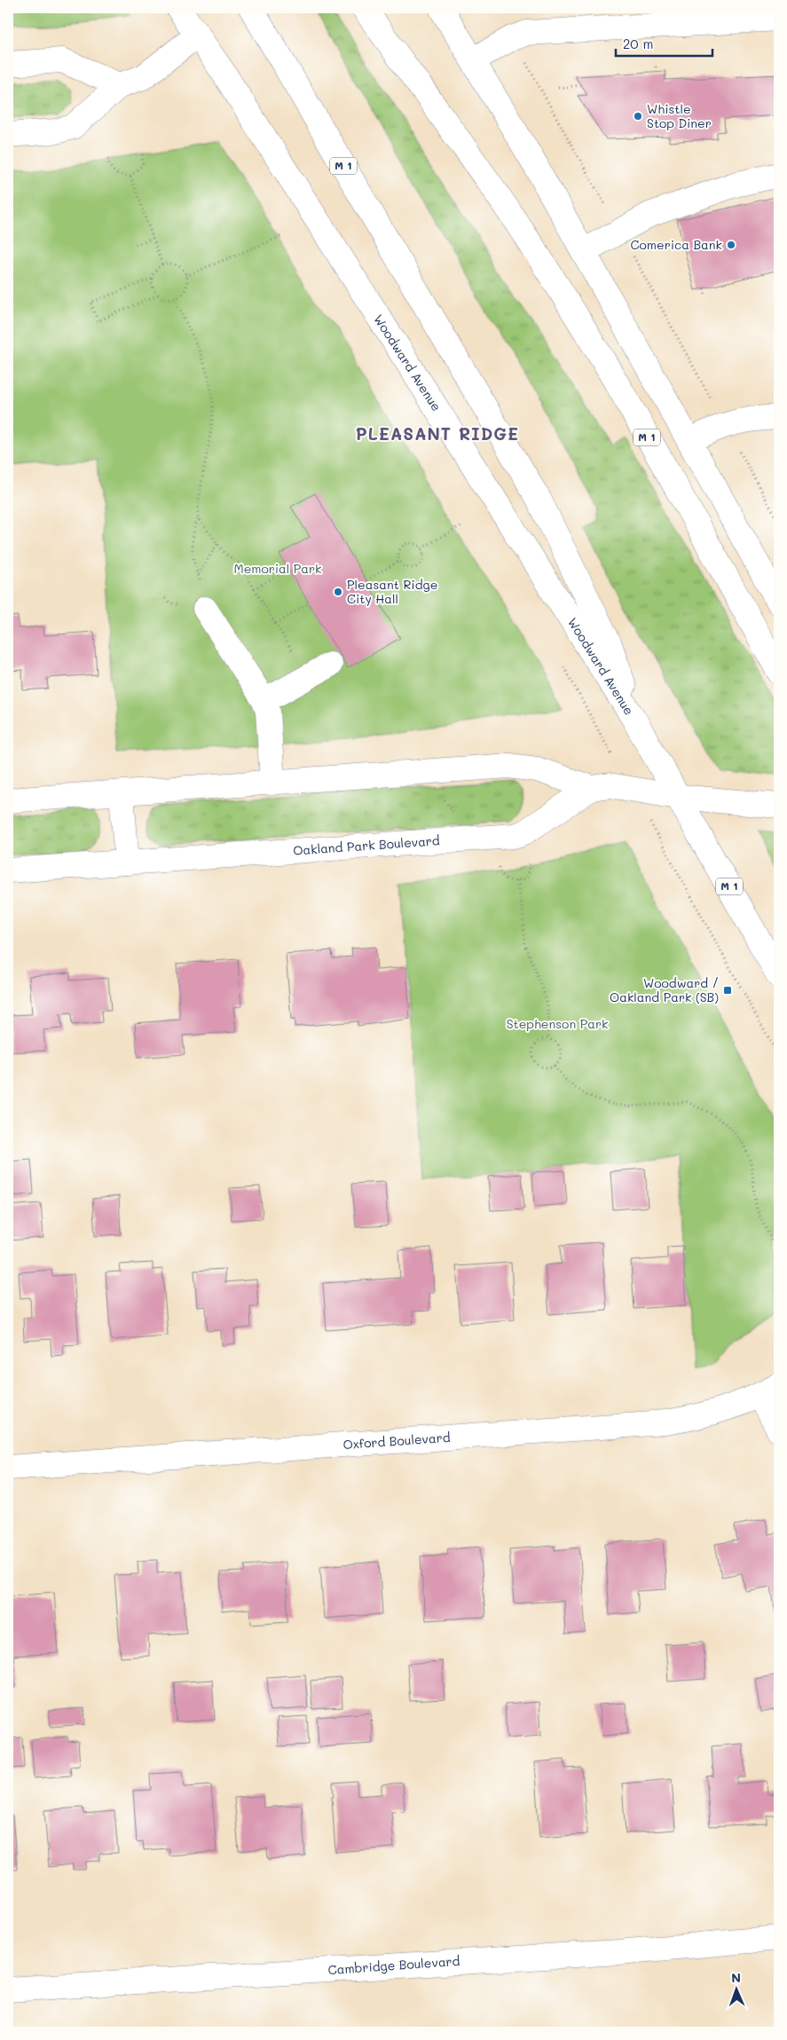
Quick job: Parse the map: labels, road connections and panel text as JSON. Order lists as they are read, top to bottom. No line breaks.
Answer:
{"streets":{"street":["M 1","Woodward Avenue","Oakland Park Boulevard","Oxford Boulevard","Cambridge Boulevard"]},"crossings":[["Woodward Avenue","Oakland Park Boulevard"]],"districts":["PLEASANT RIDGE"],"parks":["Memorial Park","Stephenson Park"],"places":{"other":["Whistle Stop Diner","Comerica Bank","Pleasant Ridge City Hall"],"transit":["Woodward / Oakland Park (SB)"]},"scale_bar":"20 m","north":"top"}
